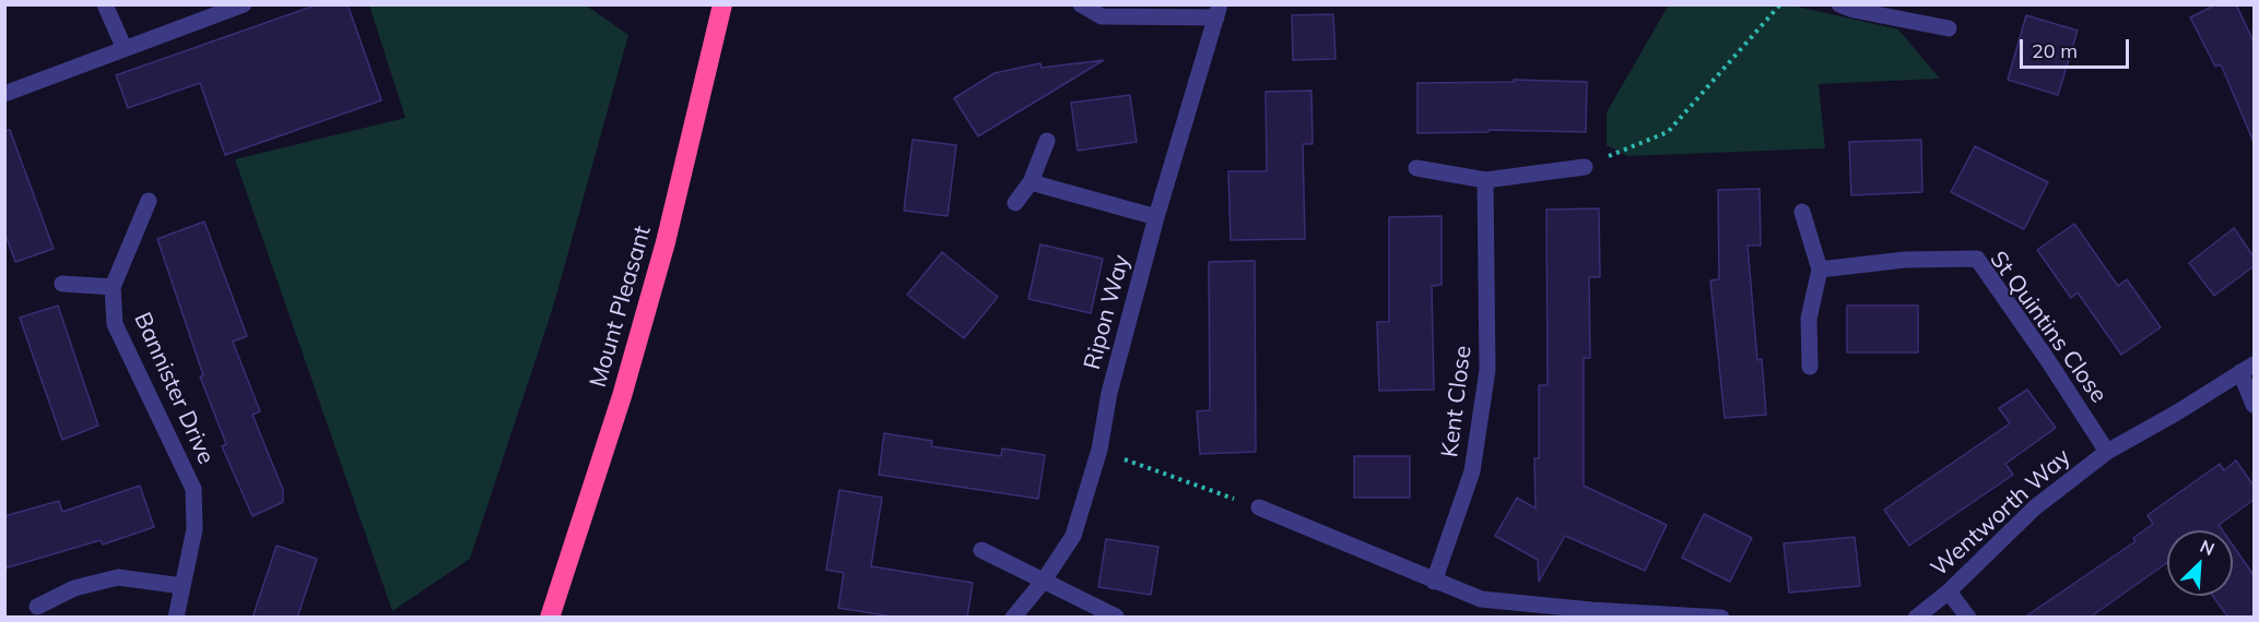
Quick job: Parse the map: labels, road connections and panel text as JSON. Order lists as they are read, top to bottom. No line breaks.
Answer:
{"streets":{"highway":["Mount Pleasant"],"street":["Ripon Way","St Quintins Close","Bannister Drive","Kent Close","Wentworth Way"]},"crossings":[["St Quintins Close","Wentworth Way"]],"scale_bar":"20 m","north":"top right"}
